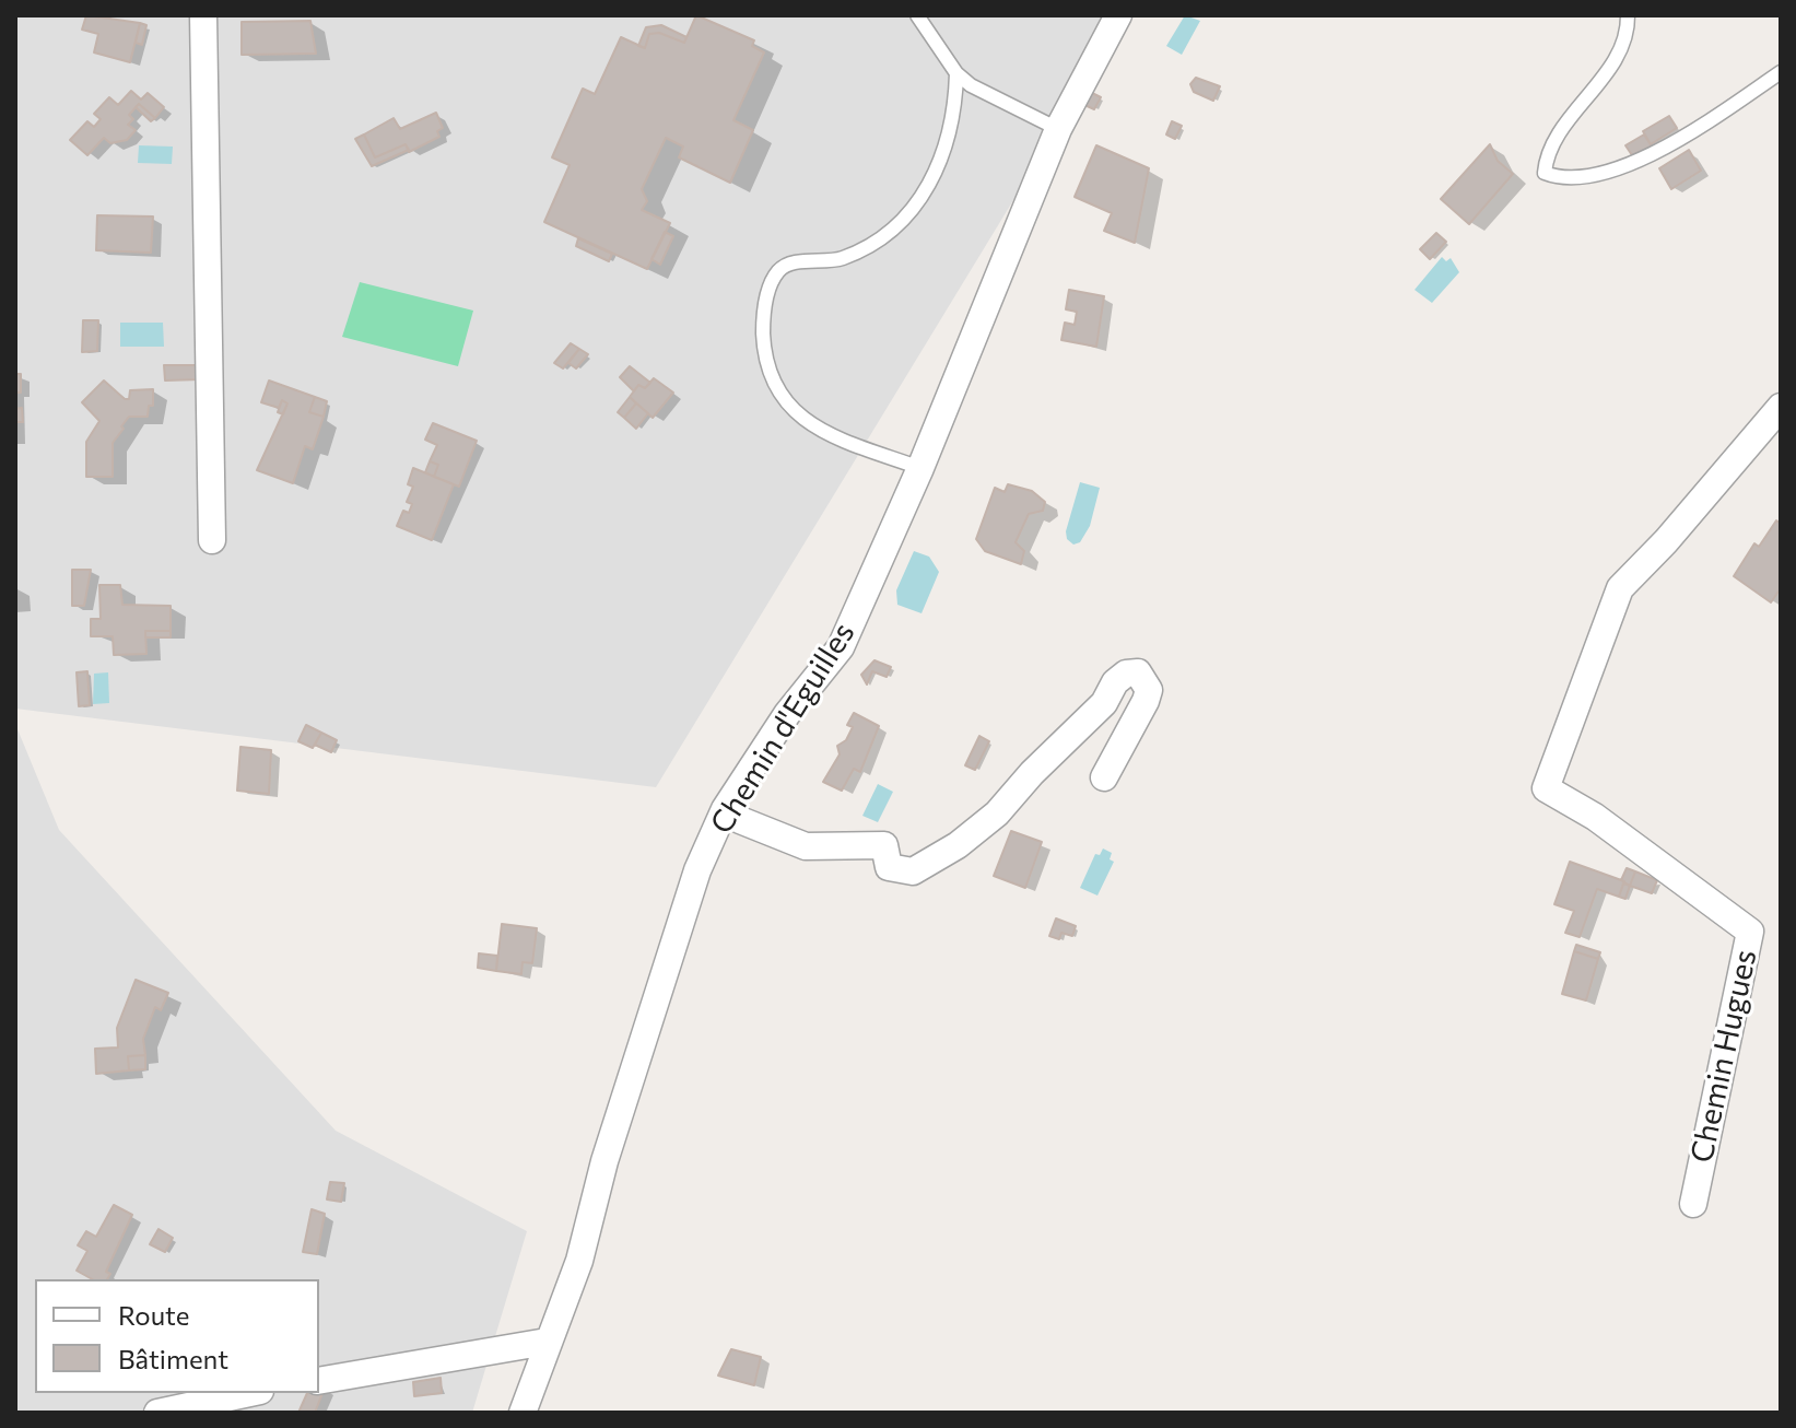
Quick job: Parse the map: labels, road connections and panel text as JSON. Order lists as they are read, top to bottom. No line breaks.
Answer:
{"streets":{"street":["Chemin d'Eguilles","Chemin Hugues"]},"legend":["Route","Bâtiment"]}
